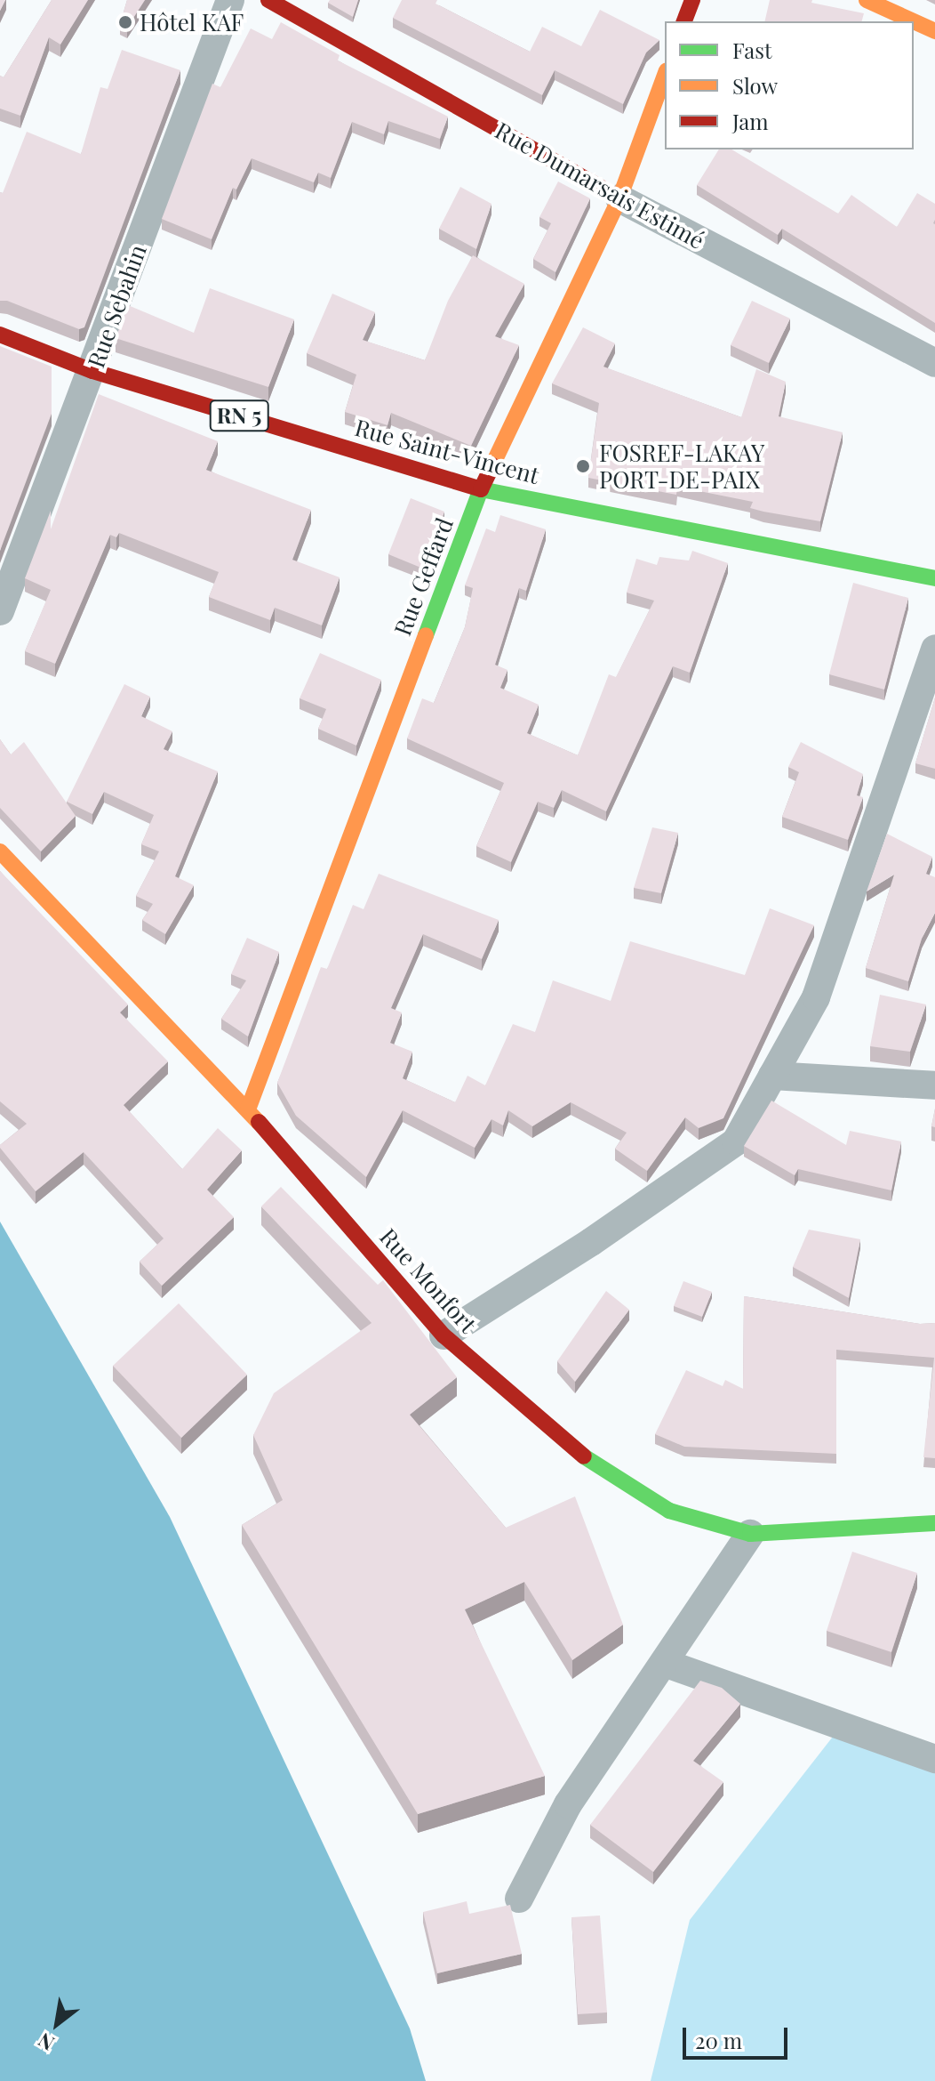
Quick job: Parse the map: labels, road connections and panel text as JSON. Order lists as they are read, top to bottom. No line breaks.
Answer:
{"streets":{"street":["Rue Dumarsais Estimé","Rue Sebahin","RN 5","Rue Saint-Vincent","Rue Geffard","Rue Monfort"]},"crossings":[["Rue Dumarsais Estimé","Rue Geffard"],["Rue Sebahin","Rue Saint-Vincent"],["Rue Saint-Vincent","Rue Geffard"],["Rue Geffard","Rue Monfort"]],"places":["Hôtel KAF","FOSREF-LAKAY PORT-DE-PAIX"],"legend":["Fast","Slow","Jam"],"scale_bar":"20 m","north":"bottom left"}
